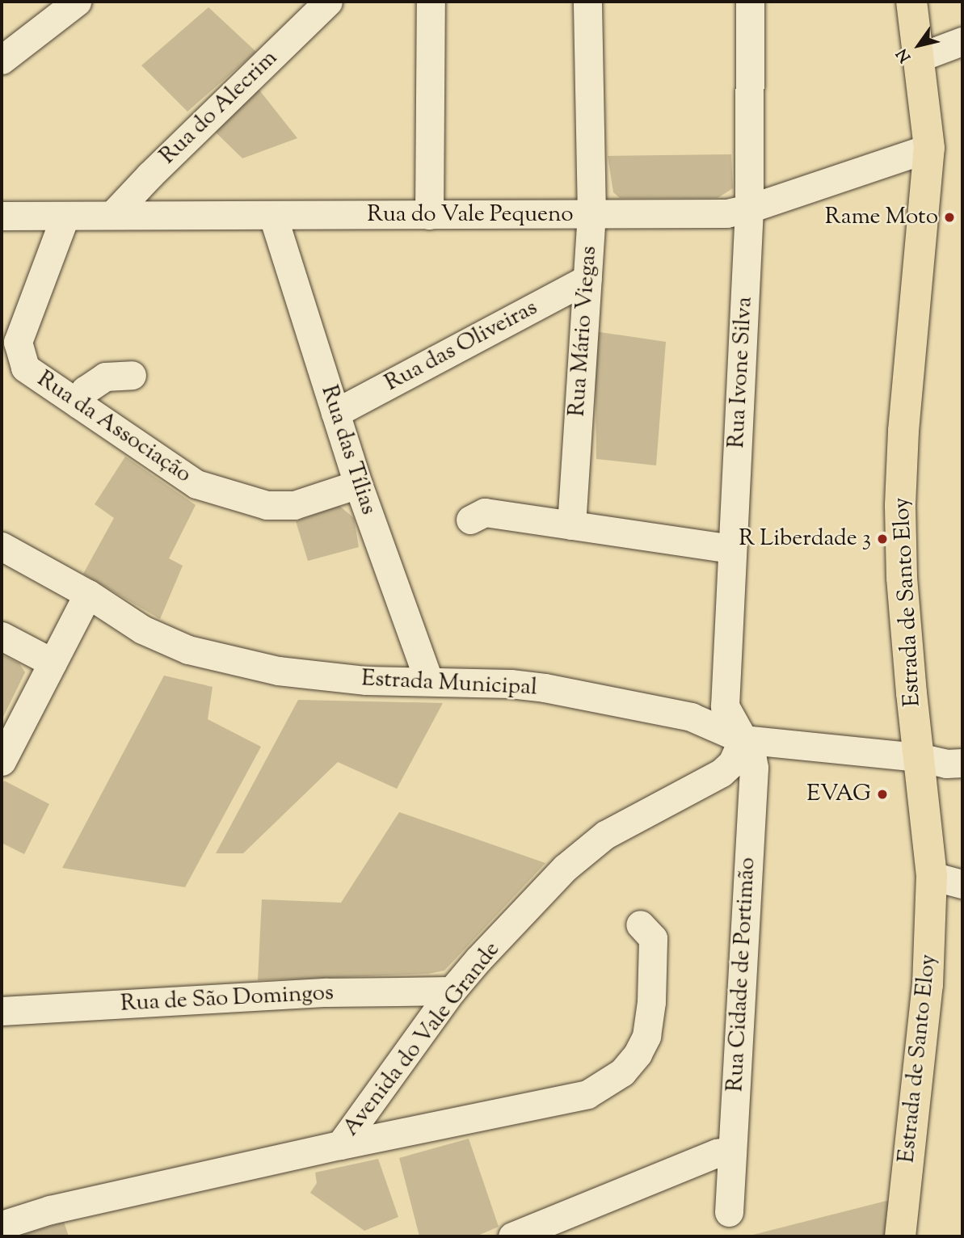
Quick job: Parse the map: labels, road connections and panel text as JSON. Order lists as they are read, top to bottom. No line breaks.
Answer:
{"streets":{"main road":["Estrada de Santo Eloy"],"street":["Rua do Alecrim","Rua do Vale Pequeno","Rua Mário Viegas","Rua das Oliveiras","Rua Ivone Silva","Rua da Associação","Rua das Tílias","Estrada Municipal","Rua Cidade de Portimão","Rua de São Domingos","Avenida do Vale Grande"]},"crossings":[["Rua do Alecrim","Rua do Vale Pequeno"],["Rua do Vale Pequeno","Rua Mário Viegas"],["Rua do Vale Pequeno","Rua Ivone Silva"],["Rua do Vale Pequeno","Rua da Associação"],["Rua do Vale Pequeno","Rua das Tílias"],["Rua do Vale Pequeno","Estrada de Santo Eloy"],["Rua Mário Viegas","Rua das Oliveiras"],["Rua das Oliveiras","Rua das Tílias"],["Rua Ivone Silva","Estrada Municipal"],["Rua Ivone Silva","Rua Cidade de Portimão"],["Rua Ivone Silva","Avenida do Vale Grande"],["Rua da Associação","Rua das Tílias"],["Rua das Tílias","Estrada Municipal"],["Estrada de Santo Eloy","Estrada Municipal"],["Estrada Municipal","Rua Cidade de Portimão"],["Estrada Municipal","Avenida do Vale Grande"],["Rua Cidade de Portimão","Avenida do Vale Grande"],["Rua de São Domingos","Avenida do Vale Grande"]],"places":["Rame Moto","R Liberdade 3","EVAG"],"north":"bottom left"}
